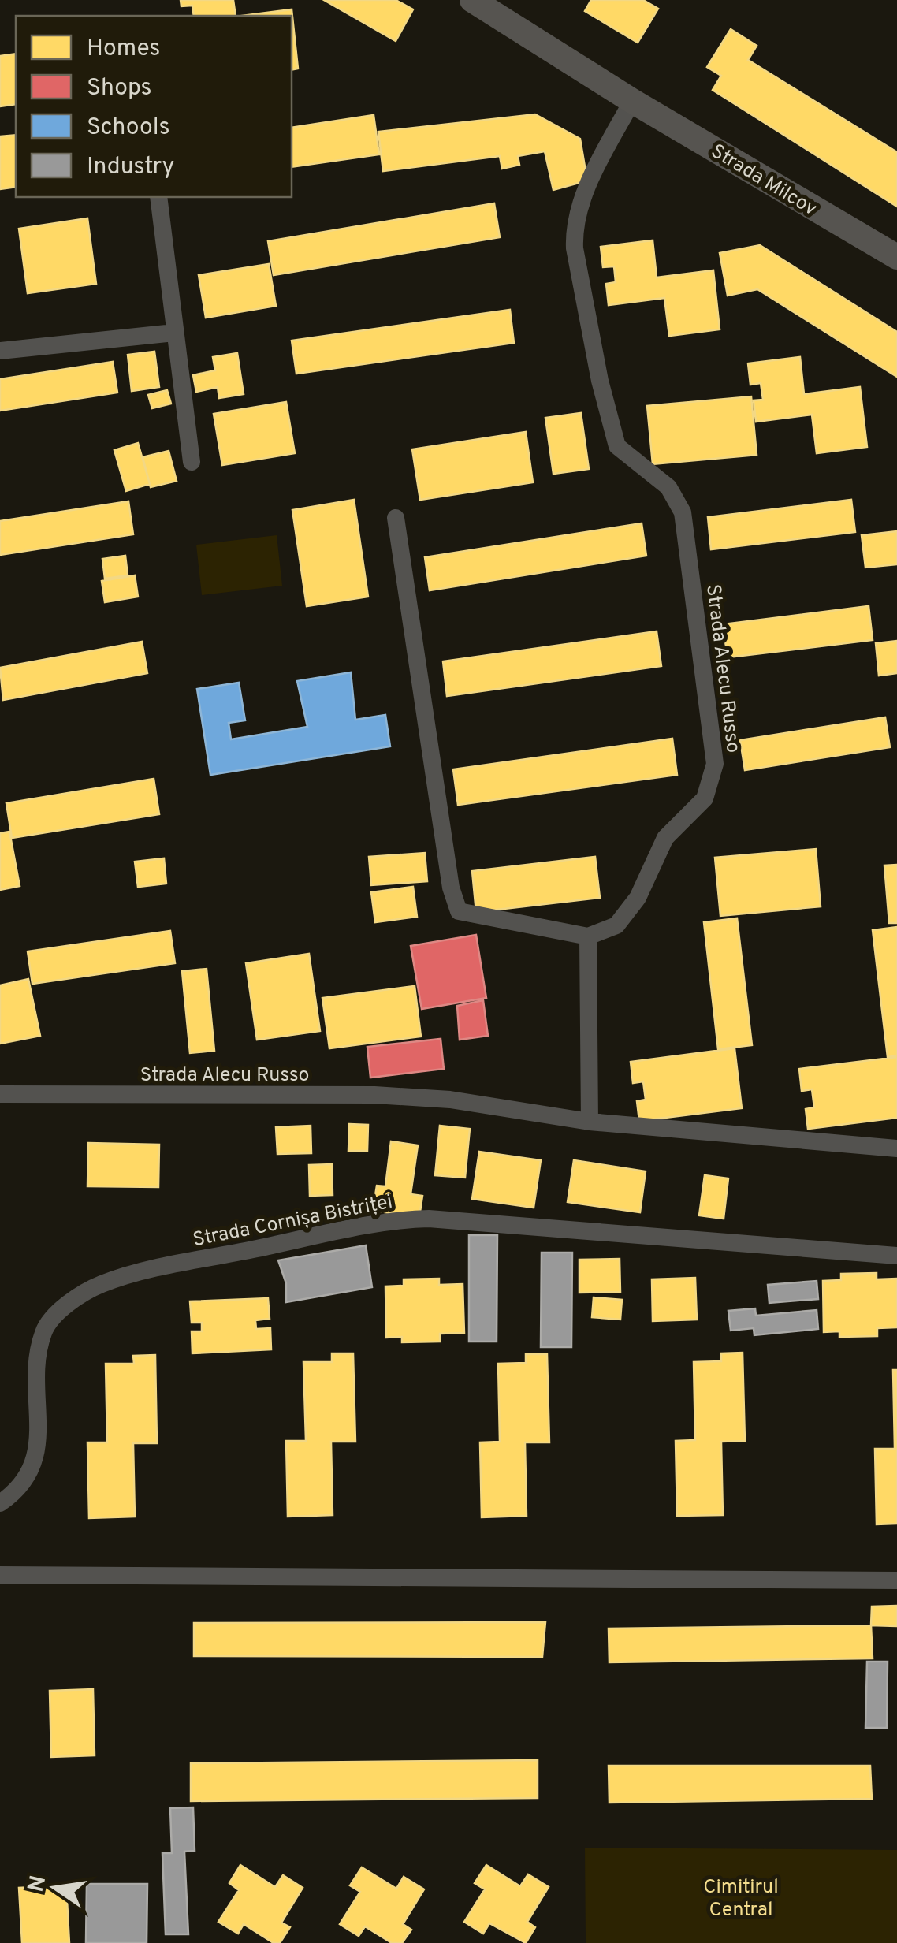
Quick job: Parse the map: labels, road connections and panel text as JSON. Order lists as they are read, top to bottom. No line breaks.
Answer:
{"streets":{"main road":["Strada Milcov"],"street":["Strada Alecu Russo","Strada Cornișa Bistriței"]},"crossings":[["Strada Milcov","Strada Alecu Russo"]],"parks":["Cimitirul Central"],"legend":["Homes","Shops","Schools","Industry"],"north":"left"}
